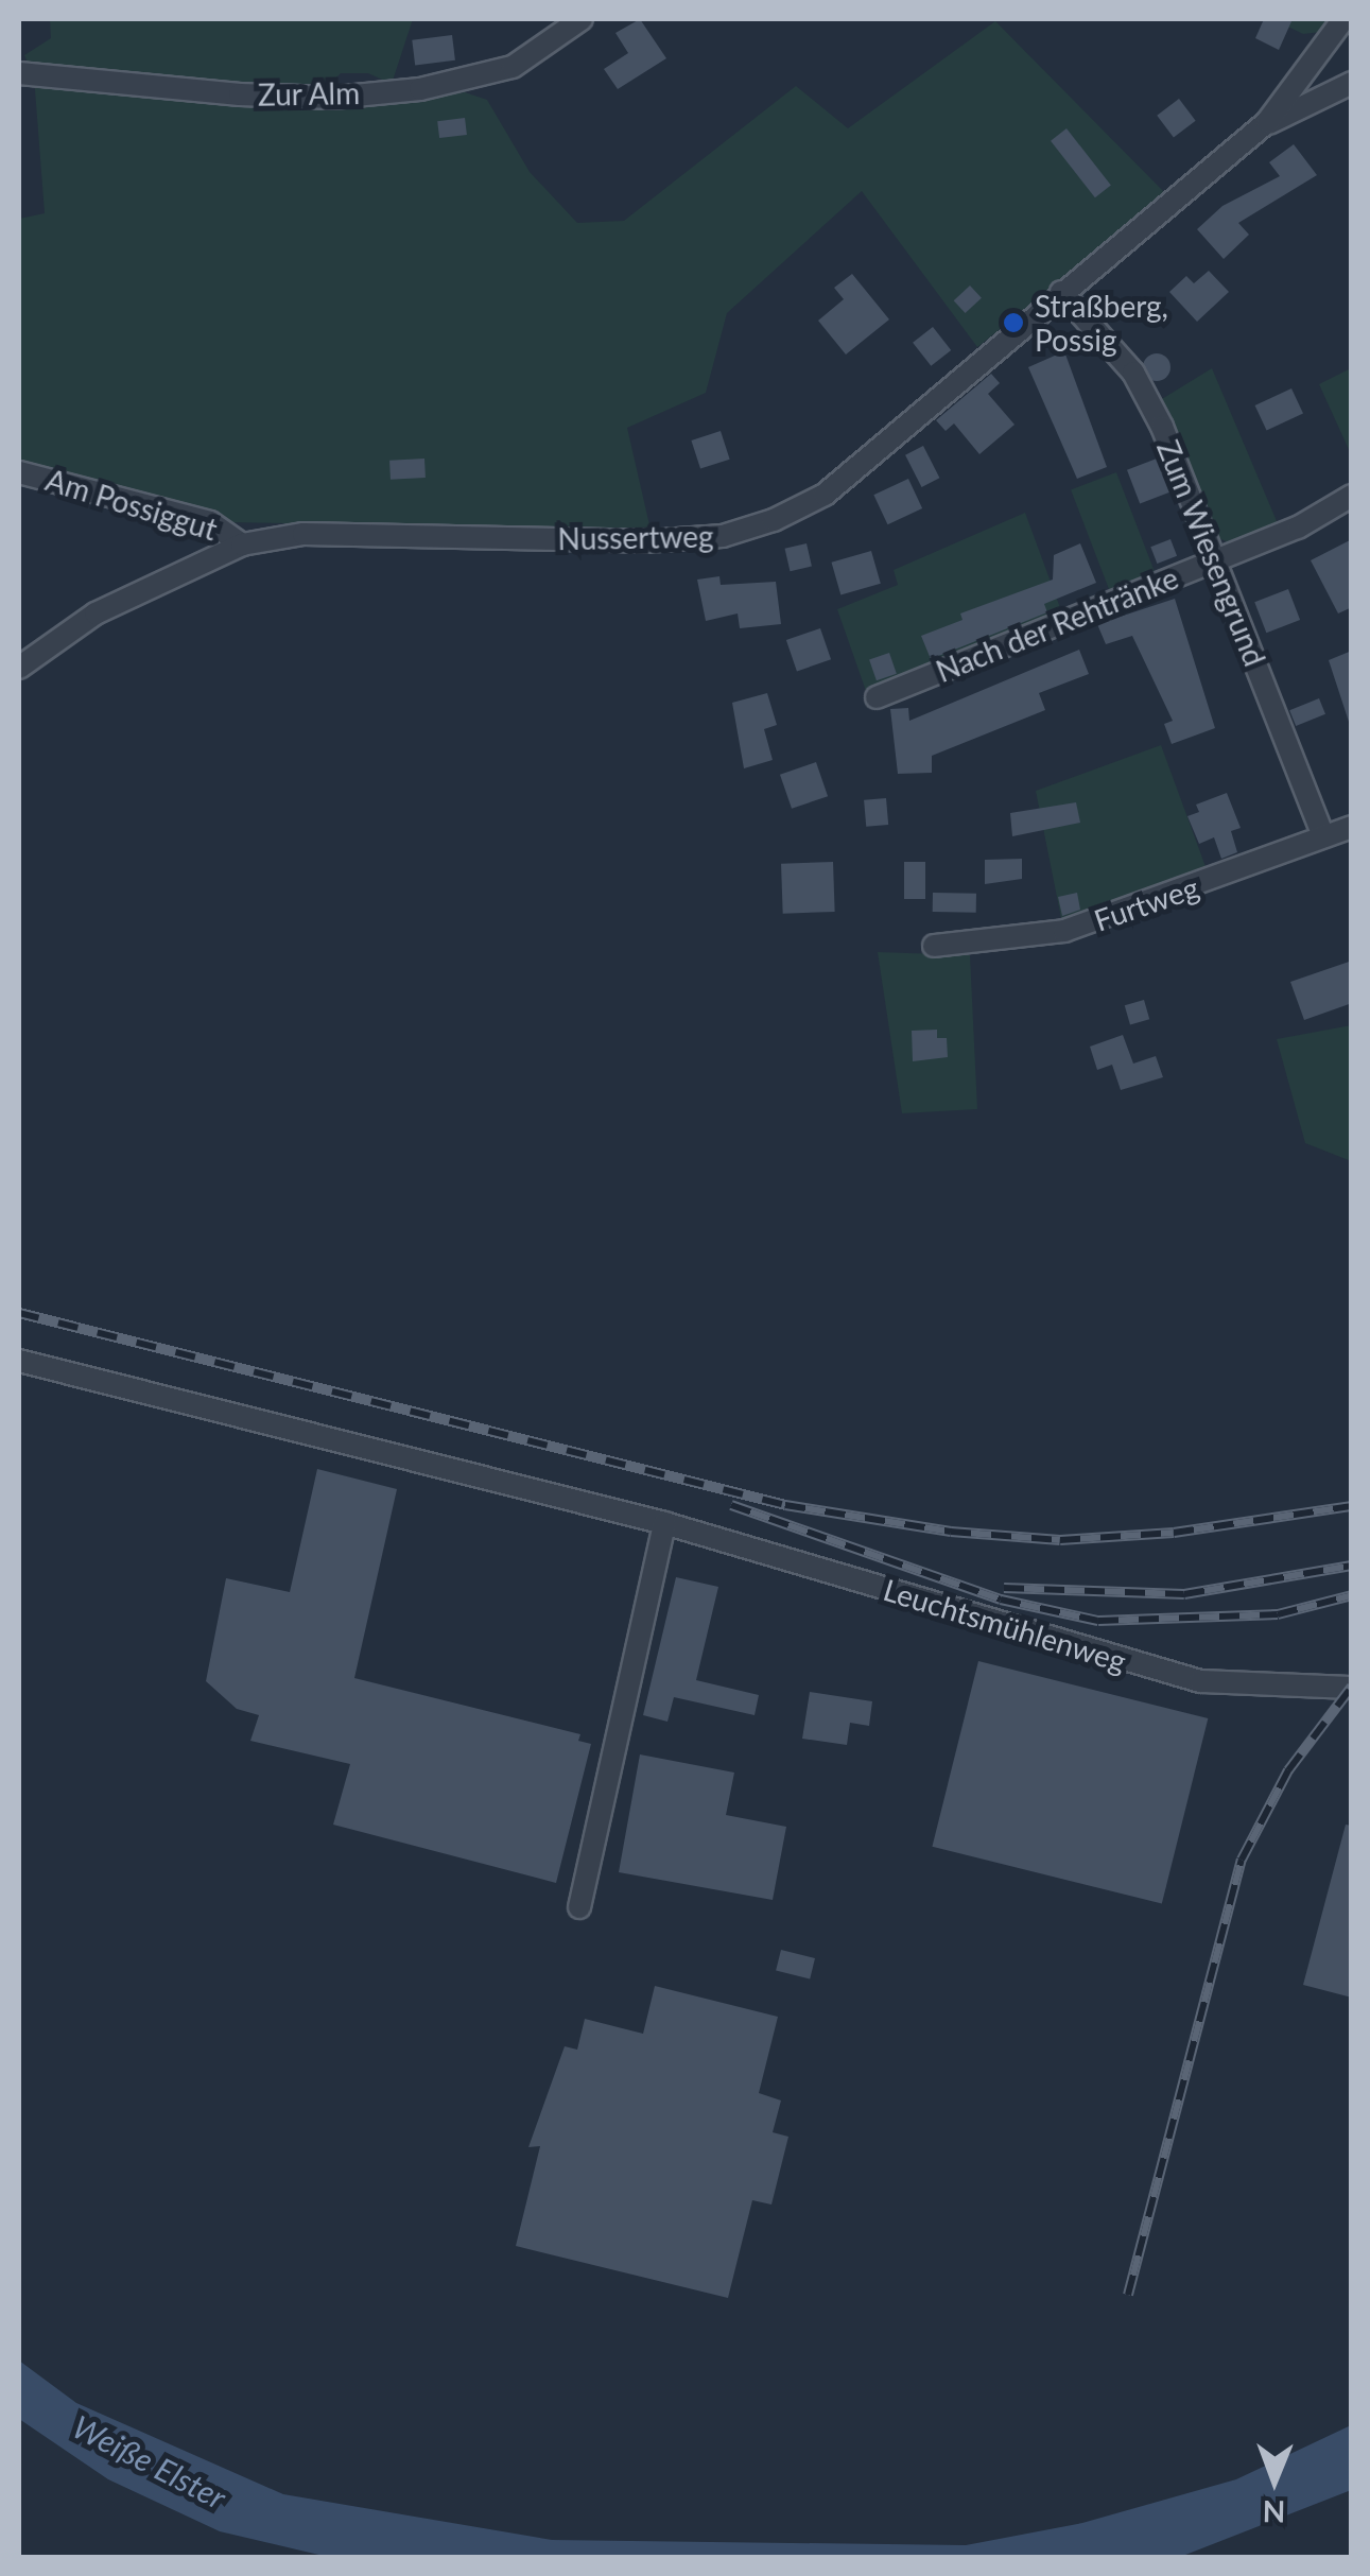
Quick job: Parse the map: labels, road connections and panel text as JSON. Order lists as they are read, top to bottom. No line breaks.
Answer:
{"streets":{"street":["Zur Alm","Am Possiggut","Nussertweg","Zum Wiesengrund","Nach der Rehtränke","Furtweg","Leuchtsmühlenweg"]},"crossings":[["Am Possiggut","Nussertweg"],["Nussertweg","Zum Wiesengrund"],["Zum Wiesengrund","Nach der Rehtränke"],["Zum Wiesengrund","Furtweg"]],"water":["Weiße Elster"],"places":["Straßberg, Possig"],"north":"bottom"}
